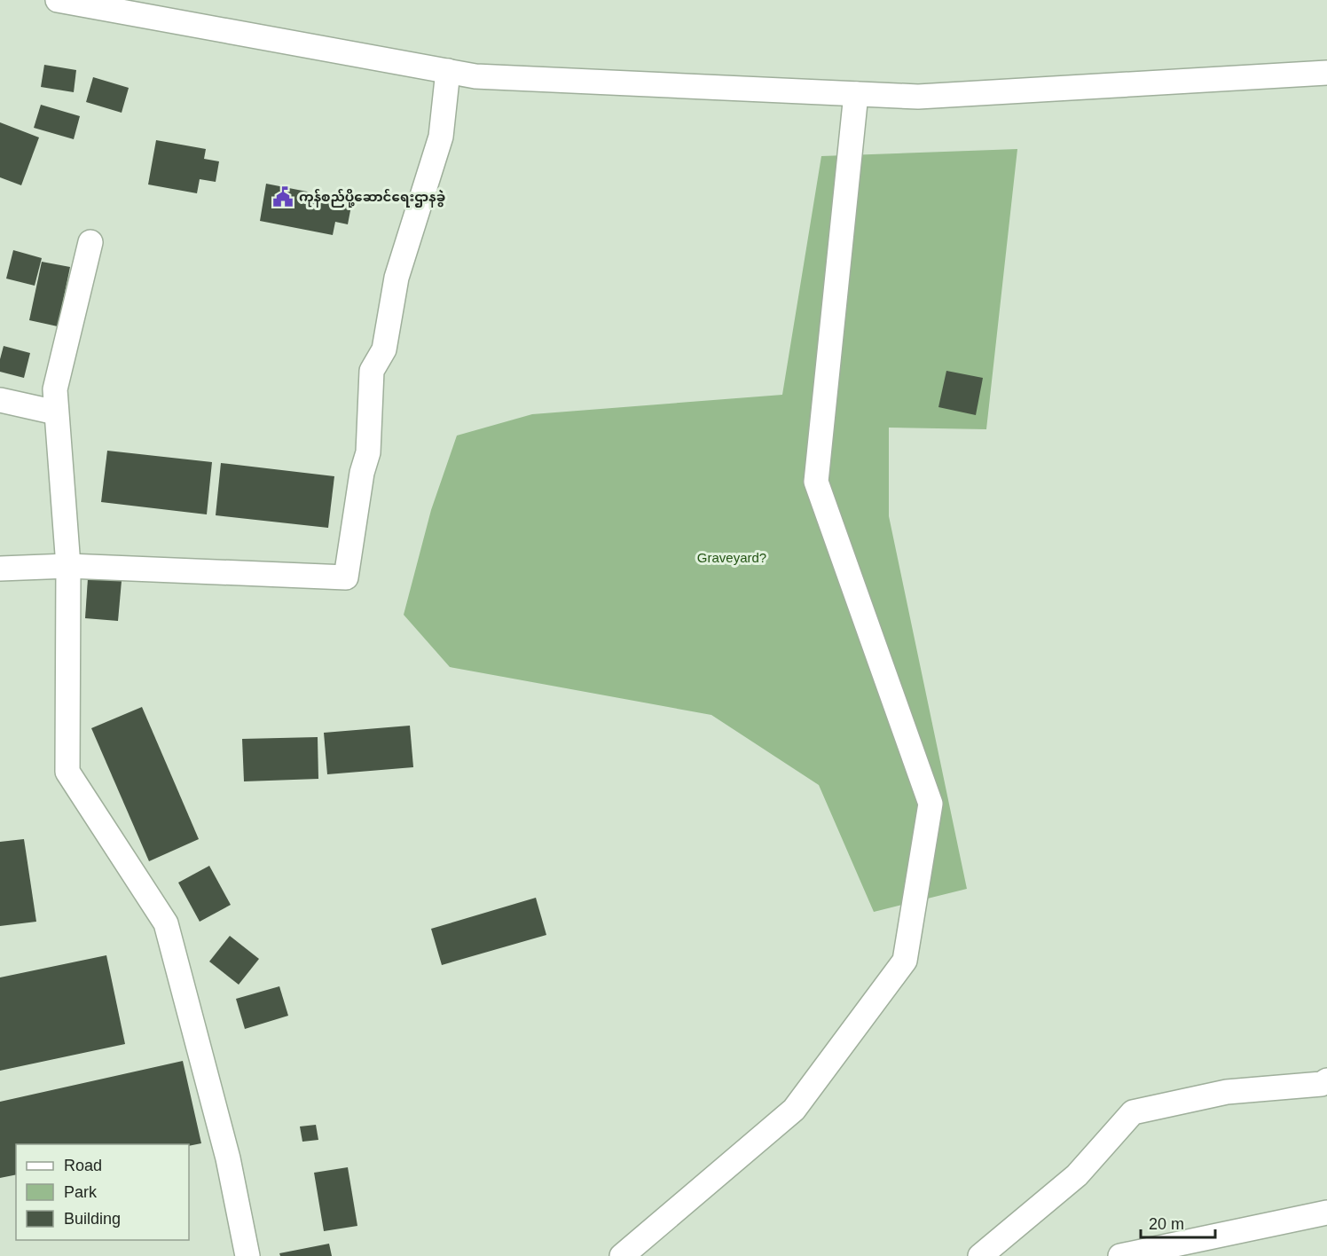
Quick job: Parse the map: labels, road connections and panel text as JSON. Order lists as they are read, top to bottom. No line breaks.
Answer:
{"parks":["Graveyard?"],"places":{"public building":["ကုန်စည်ပို့ဆောင်ရေးဌာနခွဲ"]},"legend":["Road","Park","Building"],"scale_bar":"20 m"}
